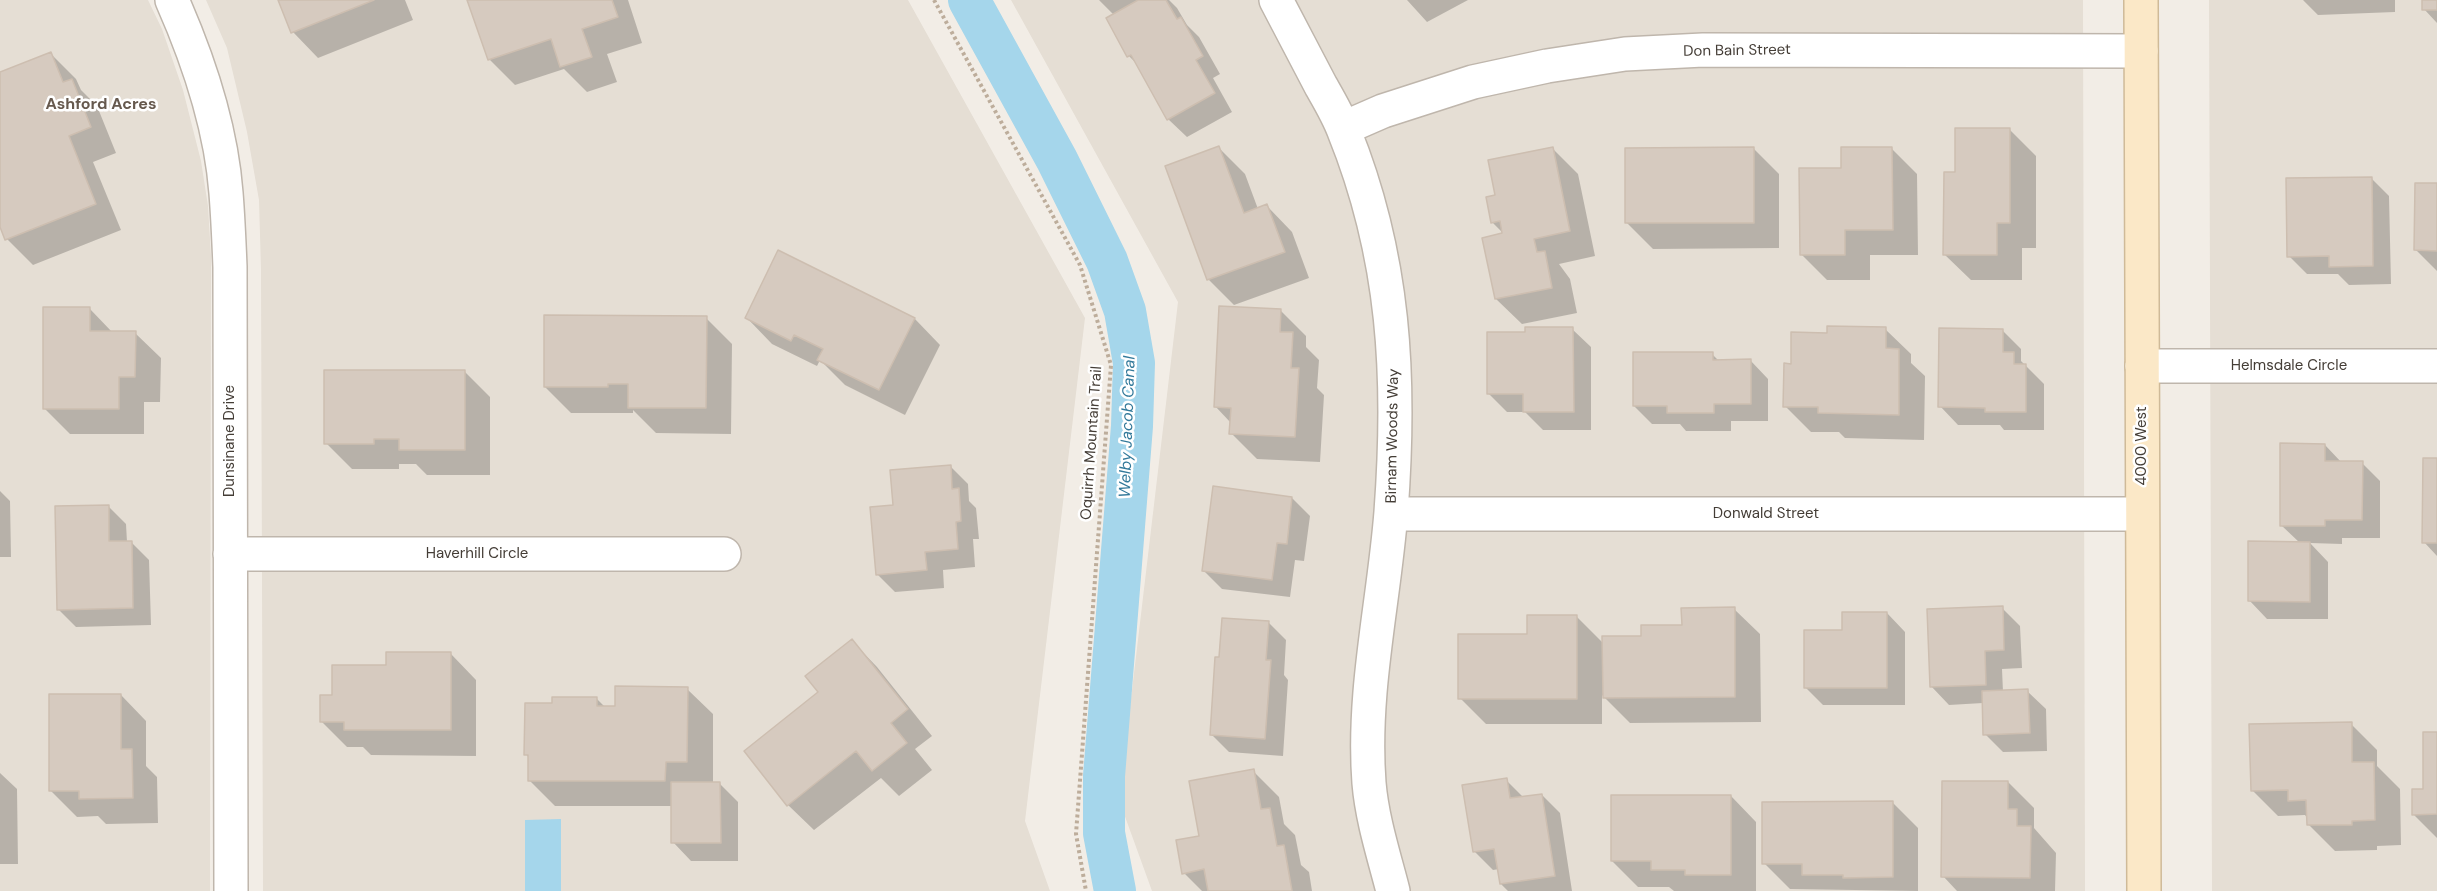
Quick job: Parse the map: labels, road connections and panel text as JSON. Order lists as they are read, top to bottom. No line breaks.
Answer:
{"streets":{"main road":["4000 West"],"street":["Don Bain Street","Helmsdale Circle","Birnam Woods Way","Dunsinane Drive","Donwald Street","Haverhill Circle"],"path":["Oquirrh Mountain Trail"]},"crossings":[["Don Bain Street","Birnam Woods Way"],["Don Bain Street","4000 West"],["Helmsdale Circle","4000 West"],["Birnam Woods Way","Donwald Street"],["Dunsinane Drive","Haverhill Circle"],["4000 West","Donwald Street"]],"districts":["Ashford Acres"],"water":["Welby Jacob Canal"]}
